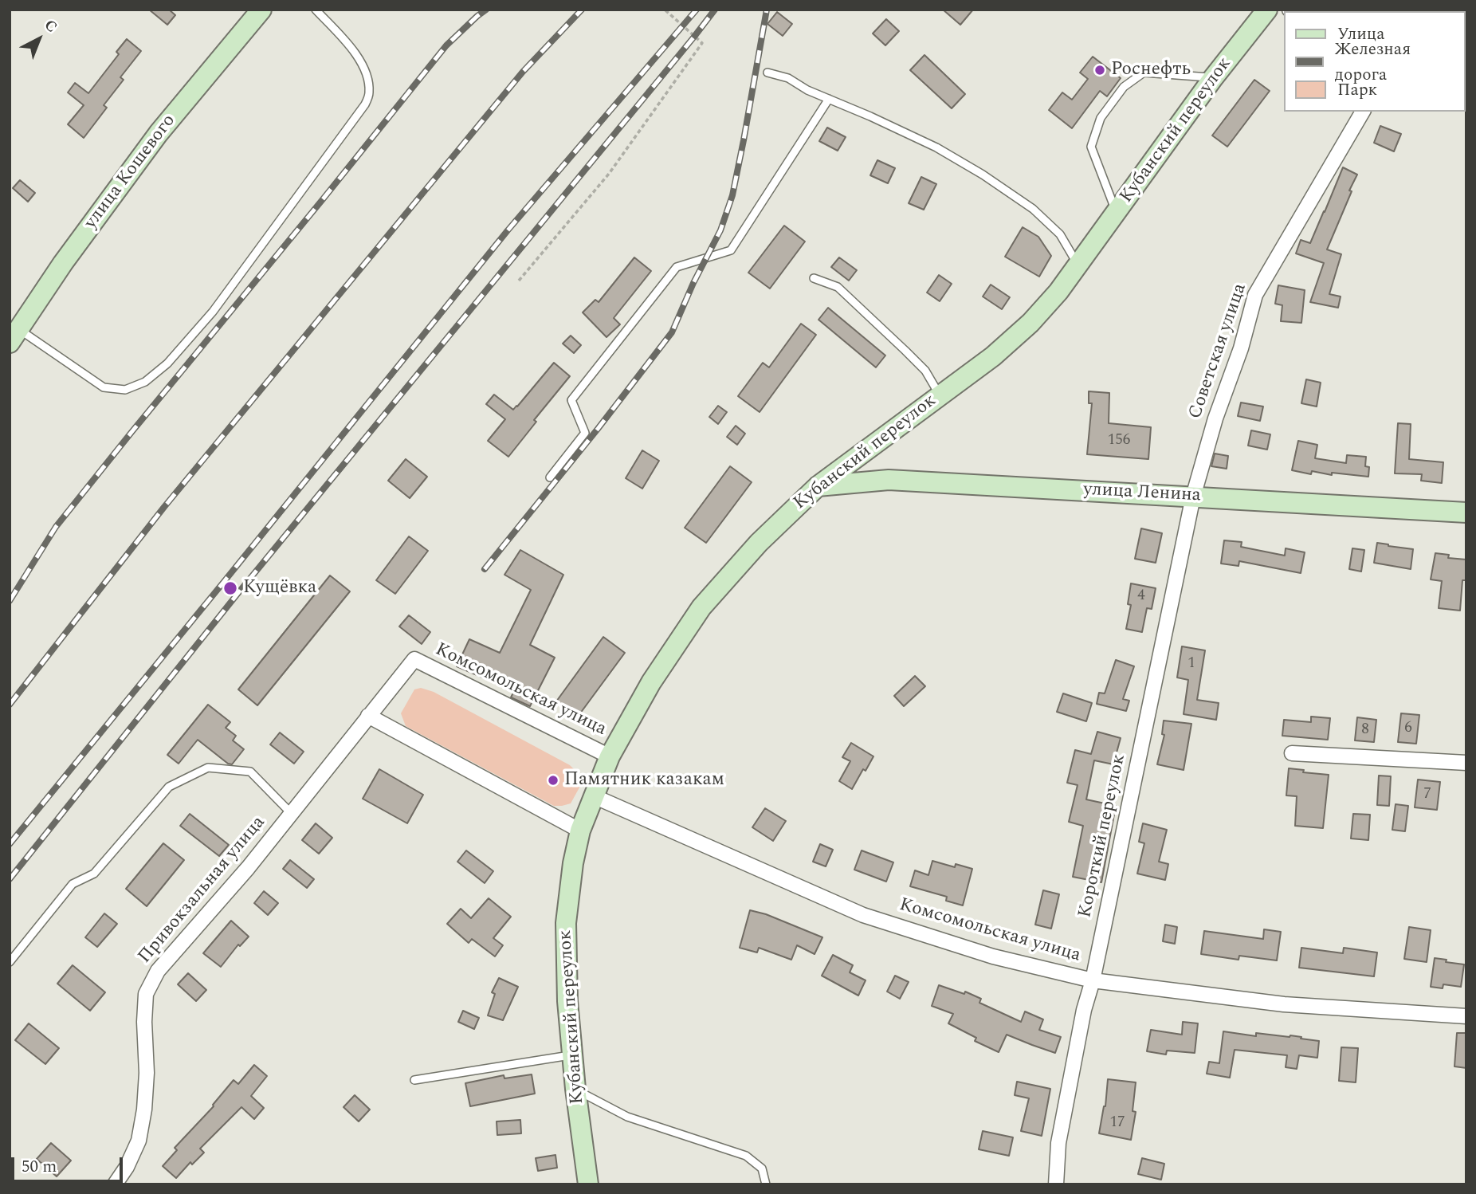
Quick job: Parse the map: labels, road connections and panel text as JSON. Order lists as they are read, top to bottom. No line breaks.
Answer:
{"streets":{"street":["Кубанский переулок","улица Кошевого","Советская улица","улица Ленина","Комсомольская улица","Короткий переулок","Привокзальная улица"]},"crossings":[["Кубанский переулок","улица Ленина"],["Кубанский переулок","Комсомольская улица"],["Советская улица","улица Ленина"],["Советская улица","Короткий переулок"],["улица Ленина","Короткий переулок"],["Комсомольская улица","Короткий переулок"],["Комсомольская улица","Привокзальная улица"]],"places":["Роснефть","Кущёвка","Памятник казакам"],"house_numbers":["156","4","1","6","8","7","17"],"legend":["Улица","Железная дорога","Парк"],"scale_bar":"50 m","north":"top right"}
